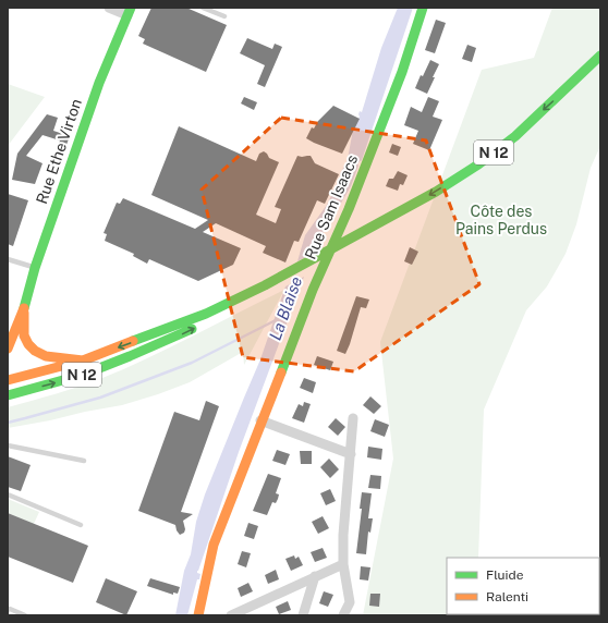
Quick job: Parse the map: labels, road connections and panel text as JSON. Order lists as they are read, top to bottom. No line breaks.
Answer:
{"streets":{"main road":["Rue Ethe Virton","N 12","Rue Sam Isaacs"]},"water":["La Blaise"],"parks":["Côte des Pains Perdus"],"legend":["Fluide","Ralenti"]}
